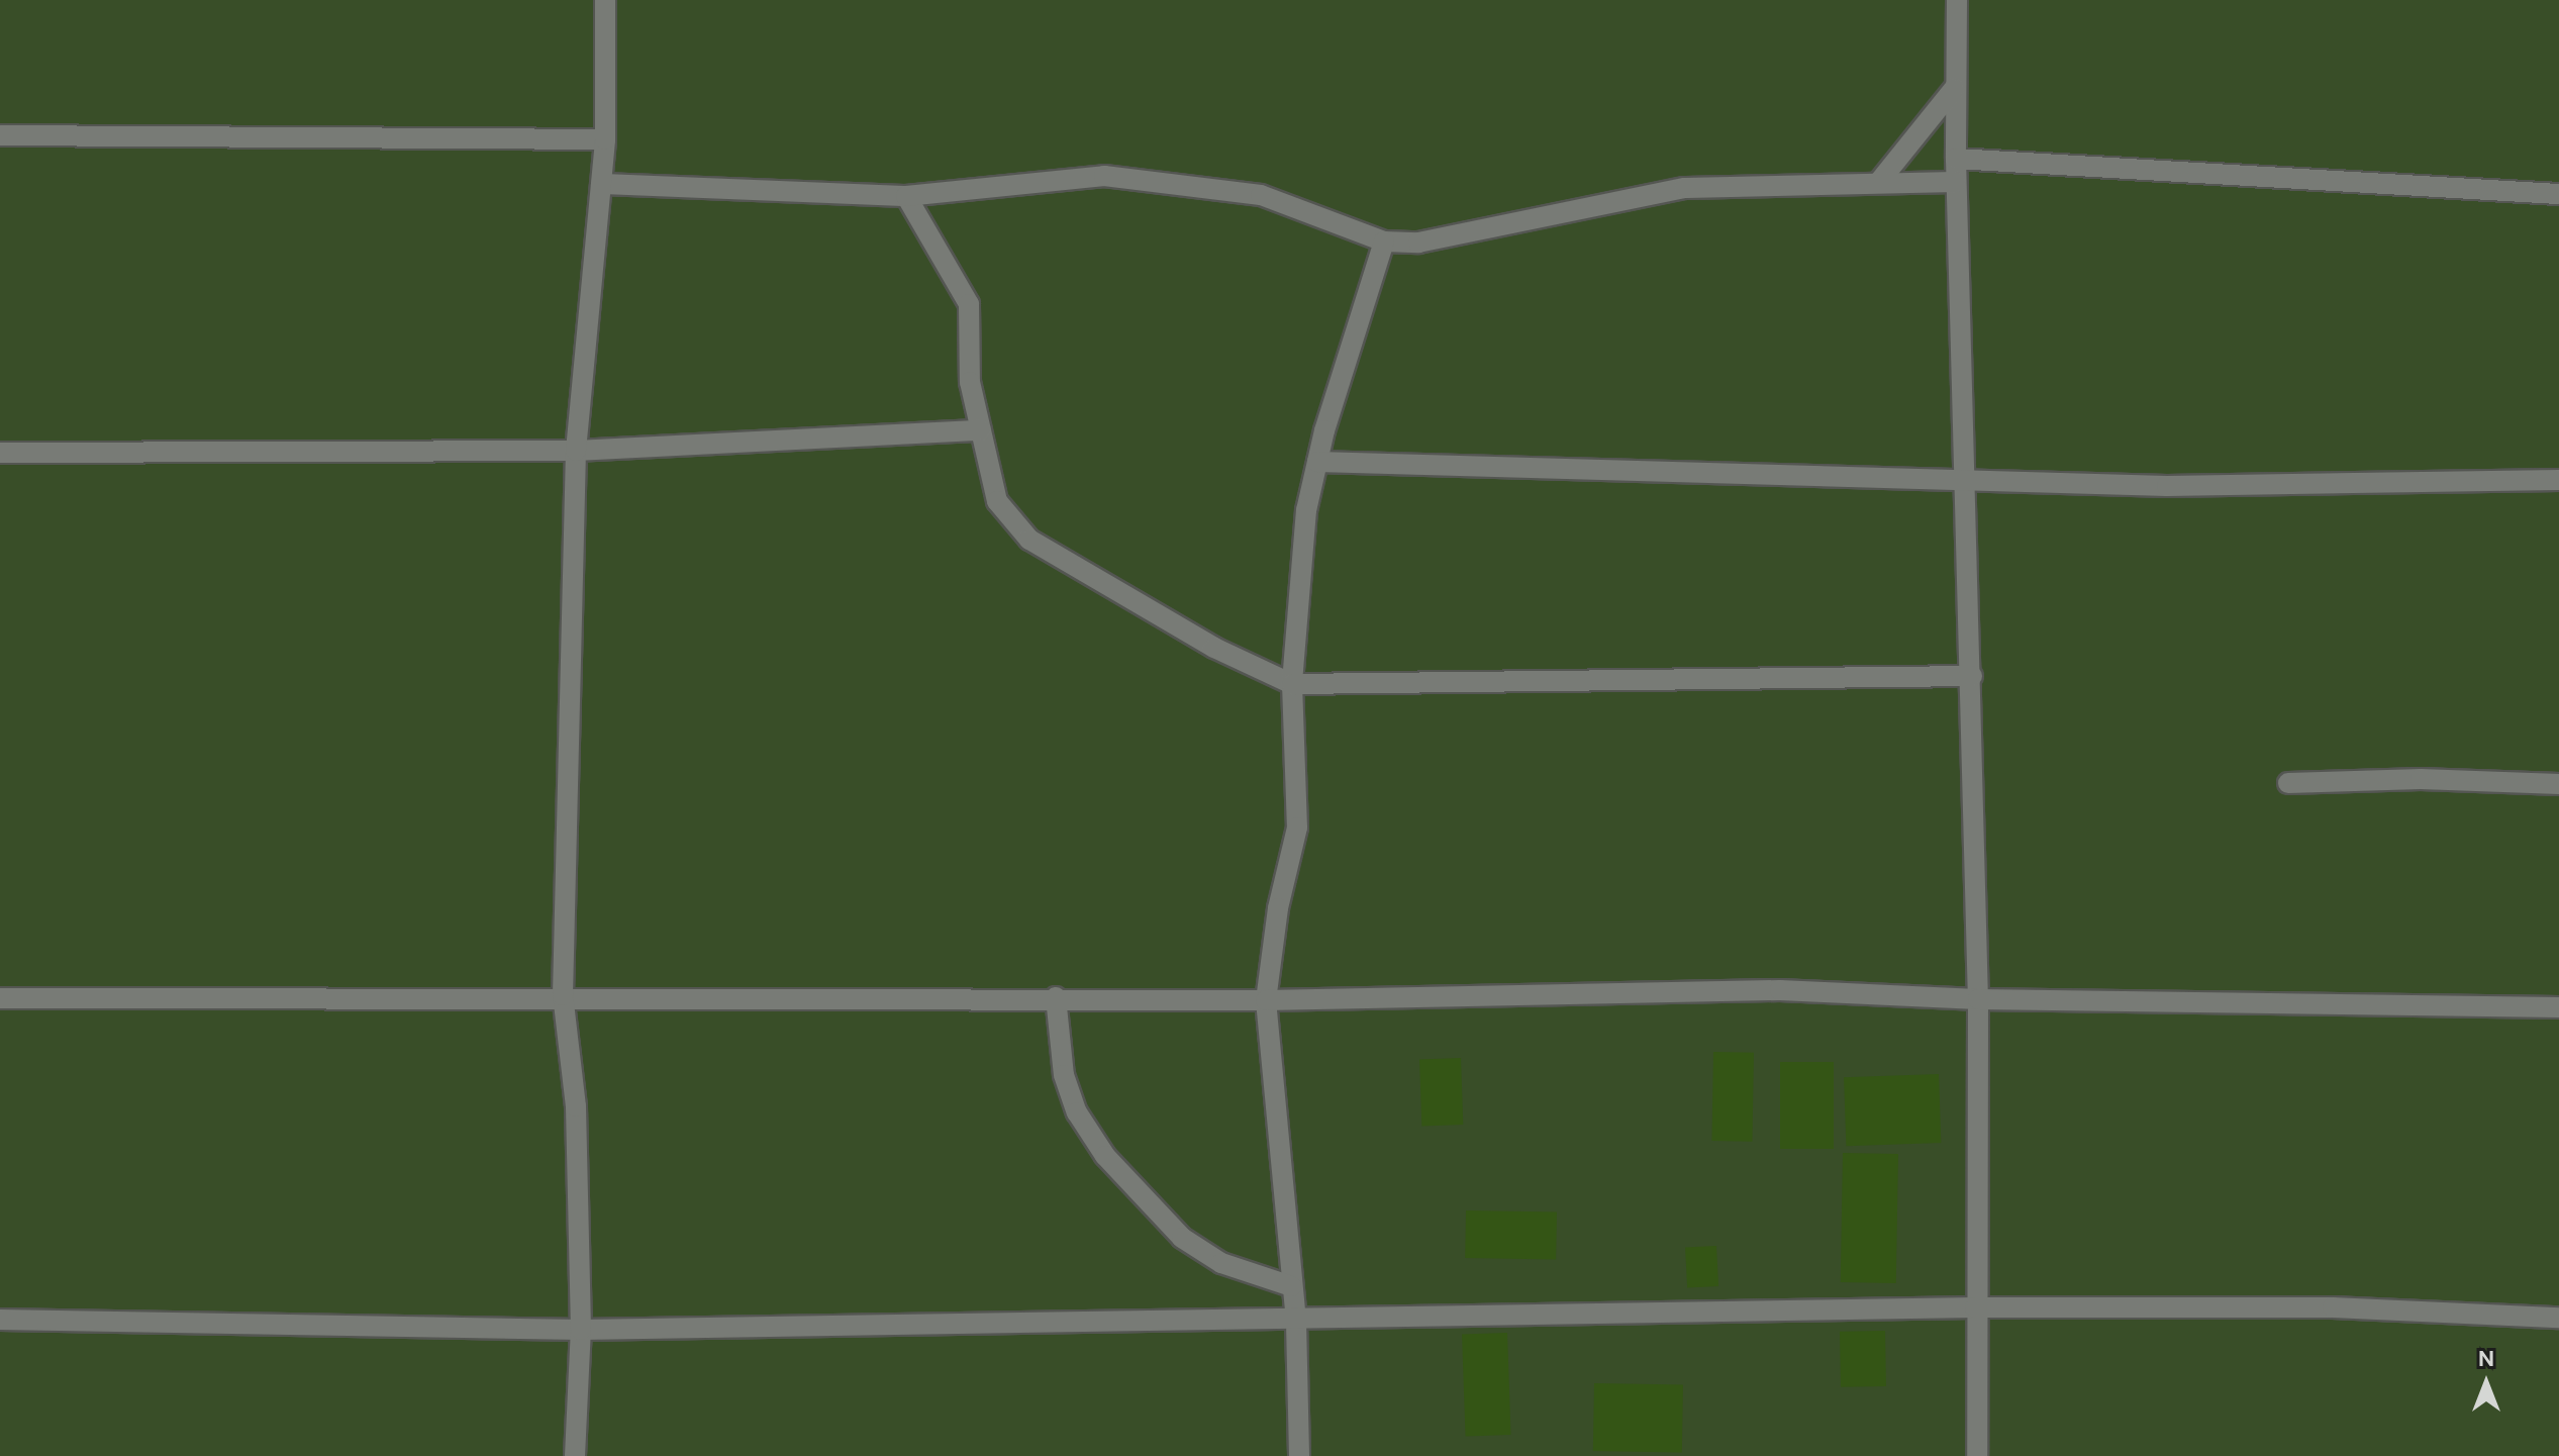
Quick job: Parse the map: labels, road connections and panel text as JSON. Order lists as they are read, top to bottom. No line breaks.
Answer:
{"north":"top"}
